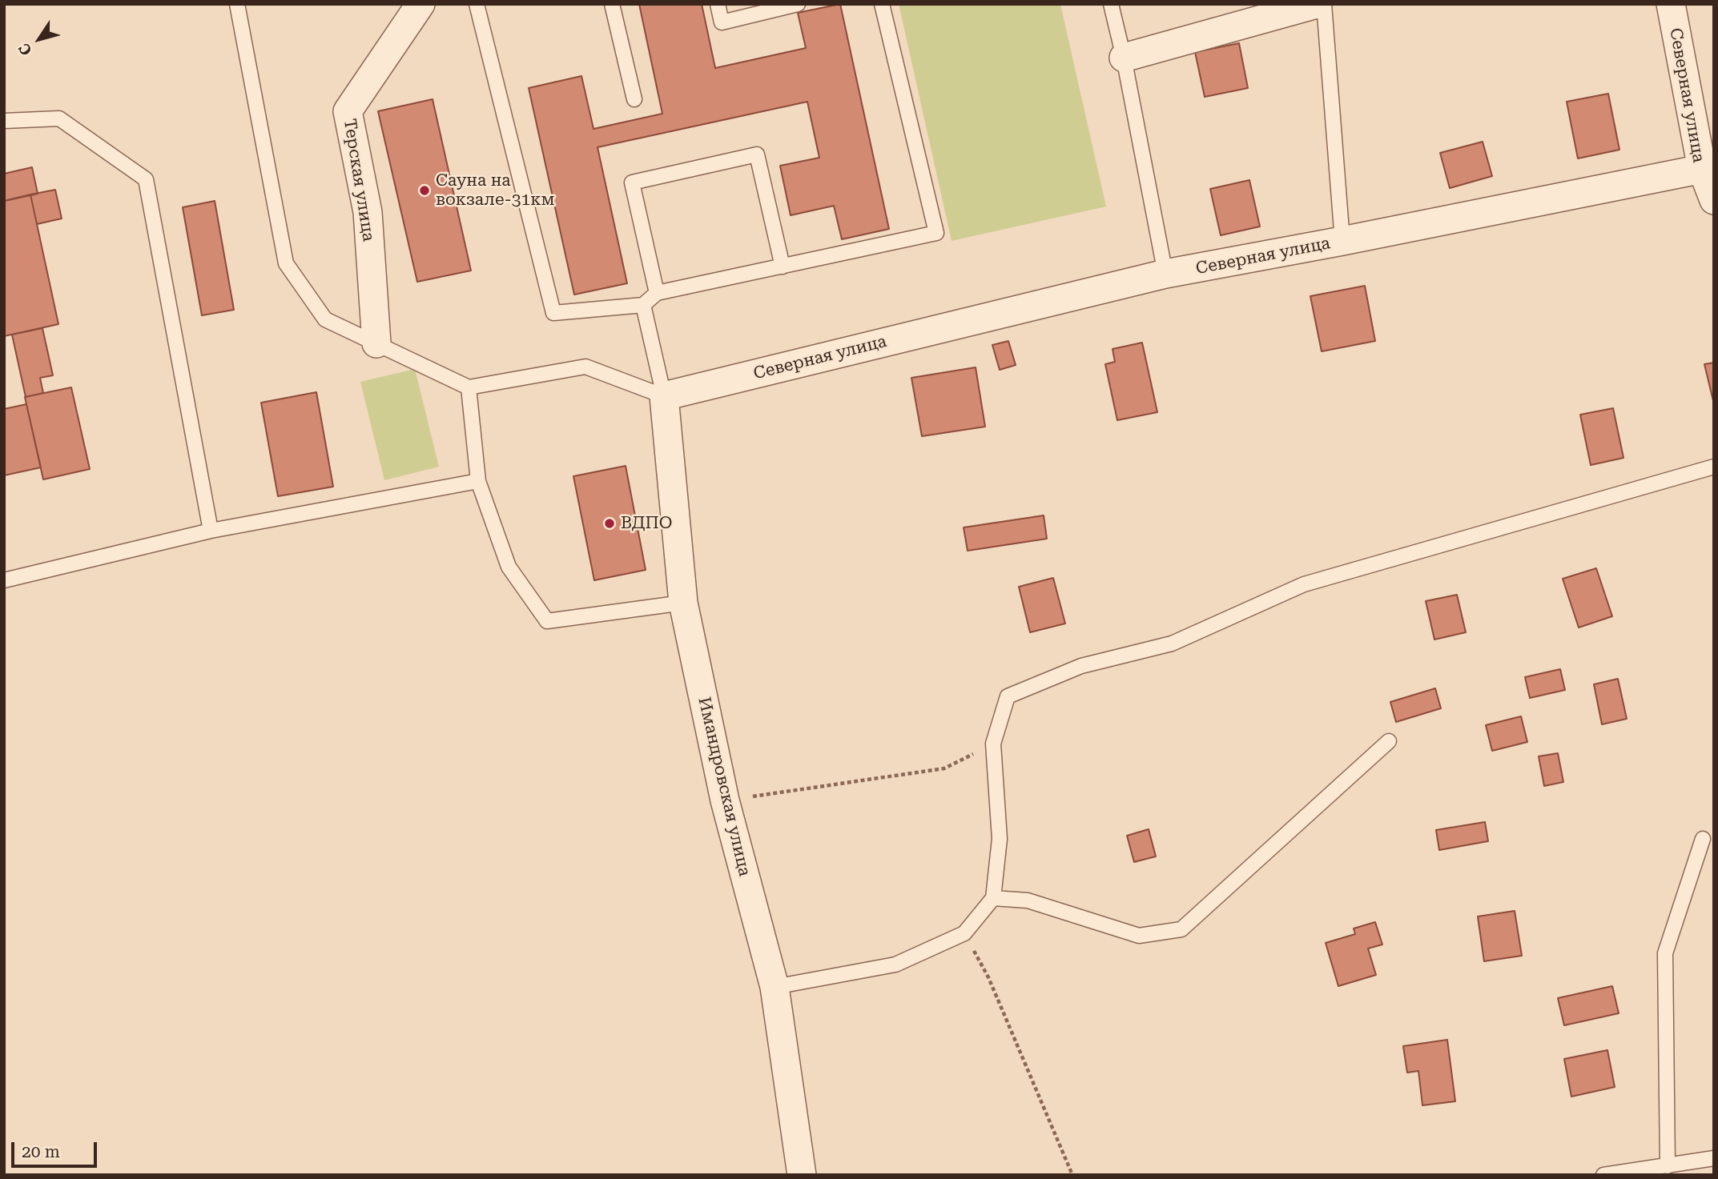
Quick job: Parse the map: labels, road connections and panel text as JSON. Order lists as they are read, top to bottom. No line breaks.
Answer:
{"streets":{"street":["Северная улица","Терская улица","Имандровская улица"]},"crossings":[["Северная улица","Имандровская улица"]],"places":["Сауна на вокзале-31км","ВДПО"],"scale_bar":"20 m","north":"bottom left"}
